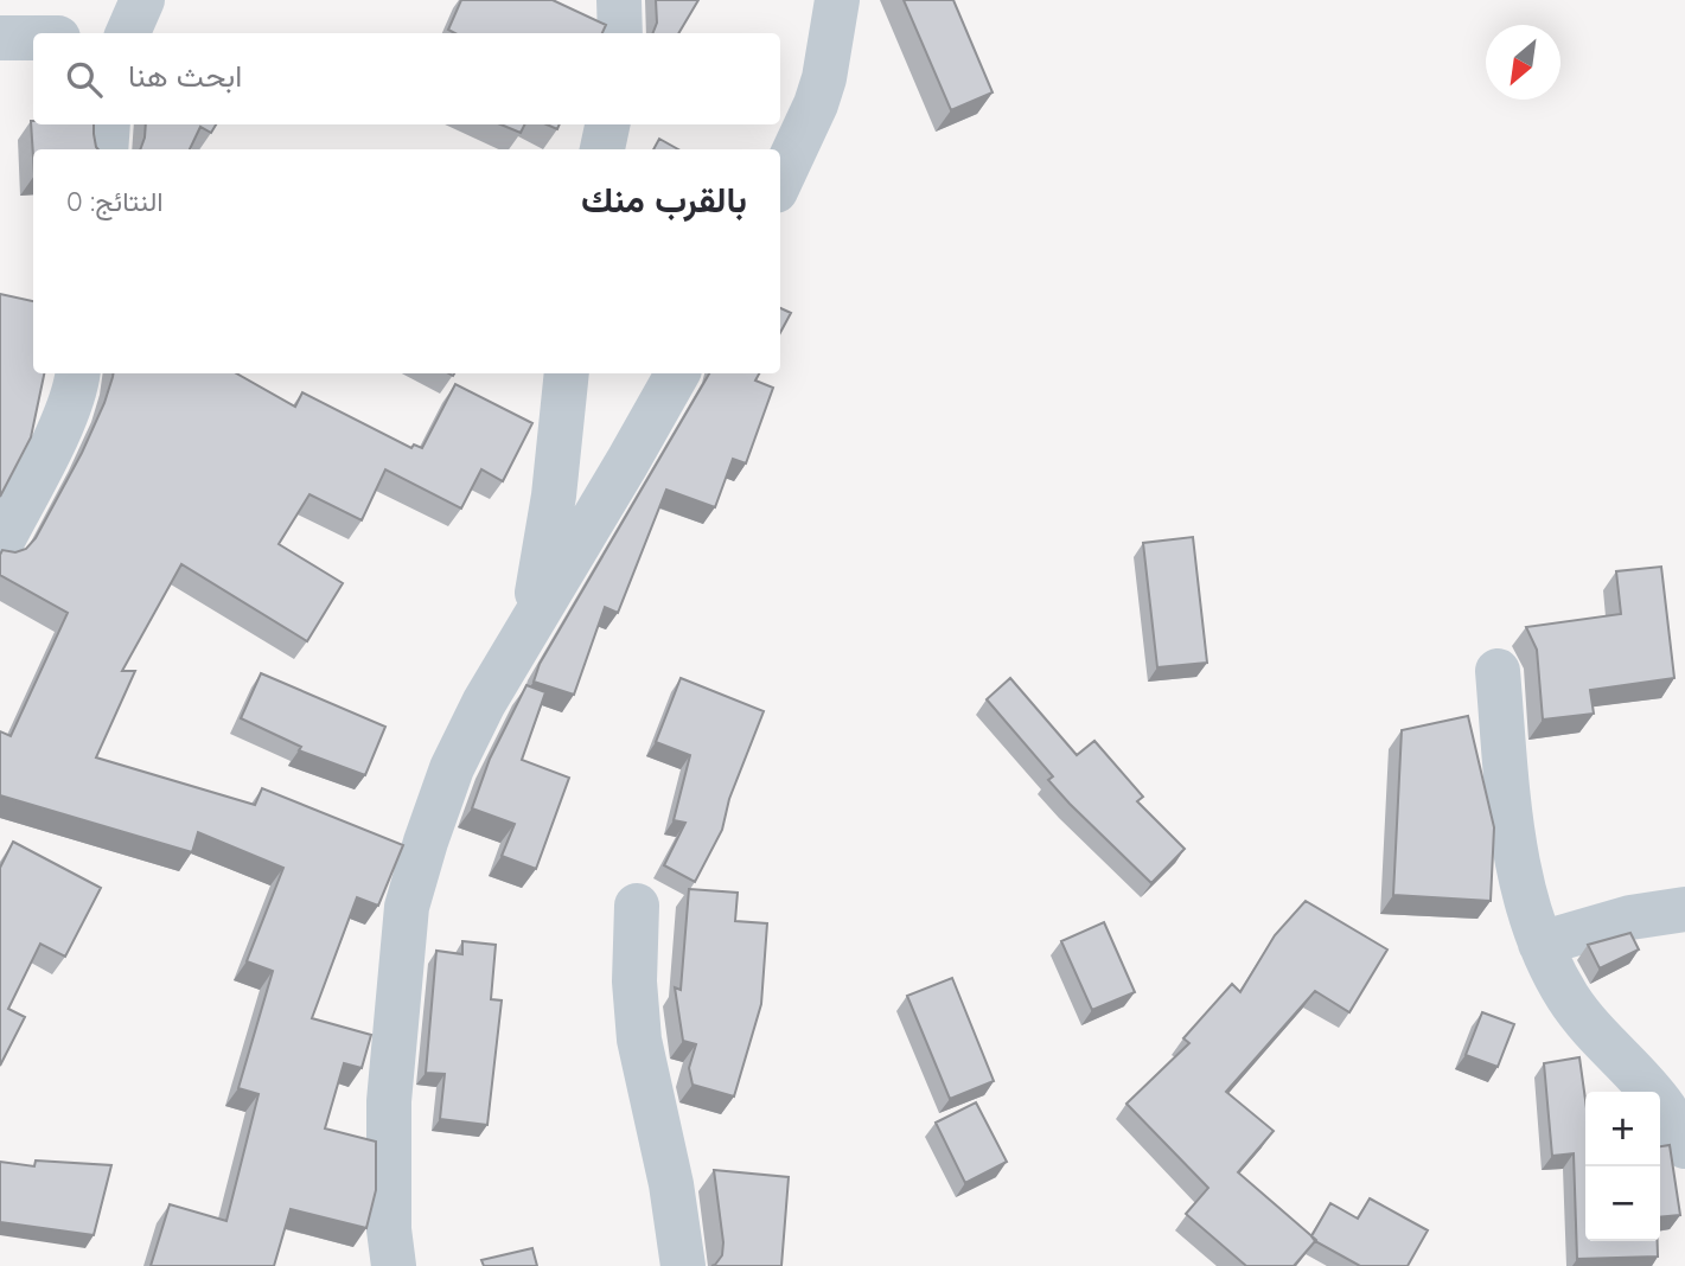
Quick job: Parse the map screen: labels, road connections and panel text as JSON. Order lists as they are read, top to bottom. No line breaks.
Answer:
{"north":"bottom left","page":{"search":"ابحث هنا","heading":["بالقرب منك","النتائج: 0"],"map_buttons":["+","−"]}}
